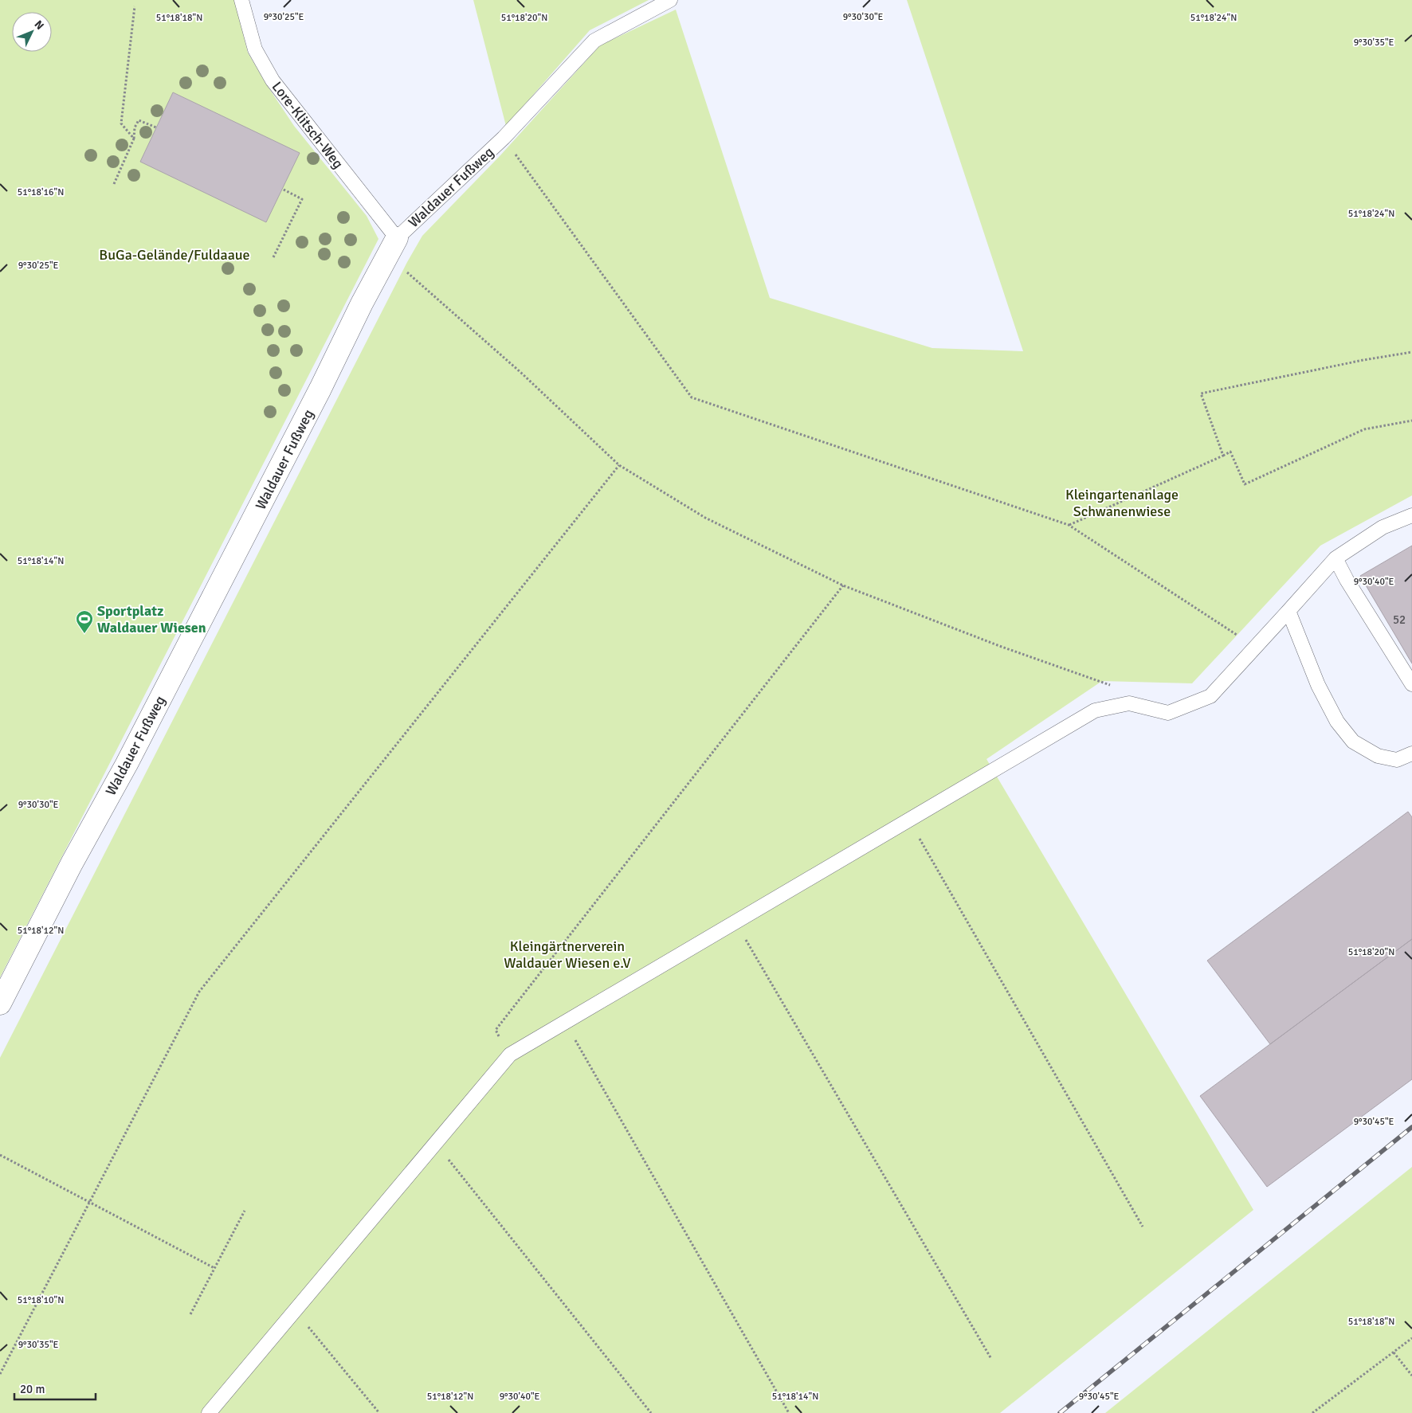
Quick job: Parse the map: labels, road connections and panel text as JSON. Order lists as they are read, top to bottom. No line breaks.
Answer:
{"streets":{"street":["Waldauer Fußweg"],"lane":["Lore-Klitsch-Weg"]},"crossings":[["Lore-Klitsch-Weg","Waldauer Fußweg"]],"parks":["BuGa-Gelände/Fuldaaue","Kleingartenanlage Schwanenwiese","Kleingärtnerverein Waldauer Wiesen e.V"],"places":{"sports":["Sportplatz Waldauer Wiesen"]},"house_numbers":["52"],"scale_bar":"20 m","north":"top right","coordinates":["9°30'25\"E","9°30'30\"E","51°18'18\"N","51°18'20\"N","51°18'24\"N","9°30'35\"E","51°18'16\"N","51°18'14\"N","9°30'40\"E","51°18'12\"N","9°30'45\"E","51°18'10\"N"]}
